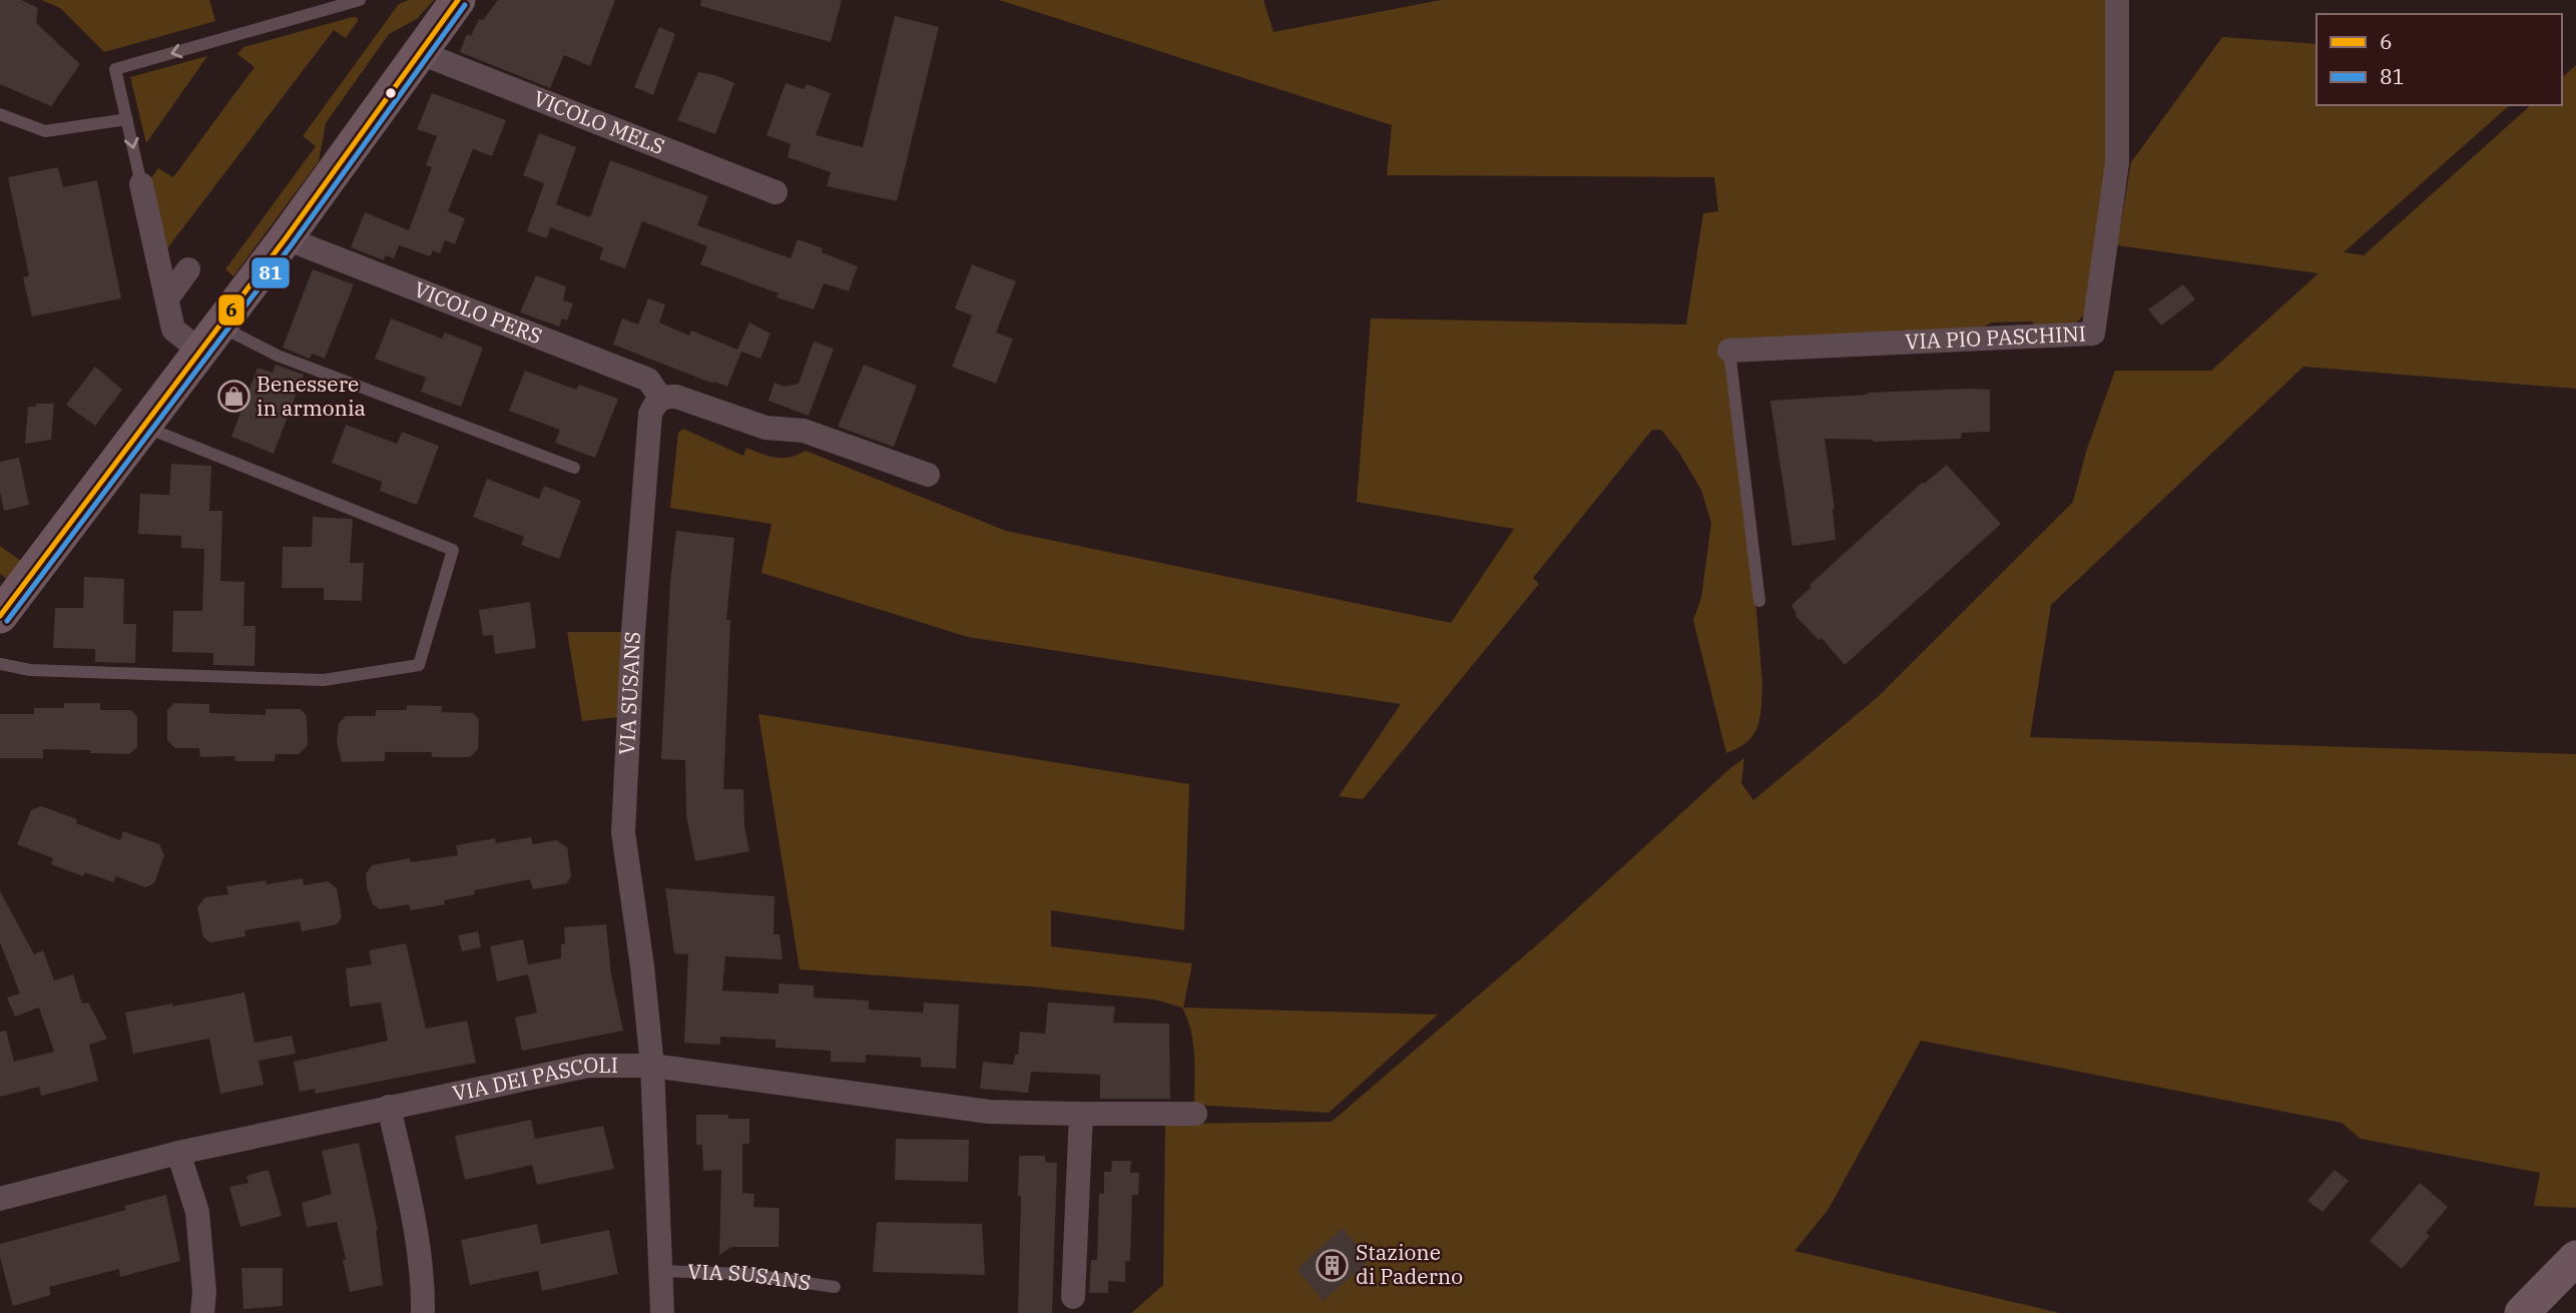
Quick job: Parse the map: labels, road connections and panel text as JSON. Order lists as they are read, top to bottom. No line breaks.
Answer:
{"streets":{"street":["VICOLO MELS","VICOLO PERS","VIA PIO PASCHINI","VIA SUSANS","VIA DEI PASCOLI"]},"crossings":[["VICOLO PERS","VIA SUSANS"],["VIA SUSANS","VIA DEI PASCOLI"]],"places":{"shop":["Benessere in armonia"],"building":["Stazione di Paderno"]},"lines":["transit line 6","transit line 81"],"legend":["6","81"]}
